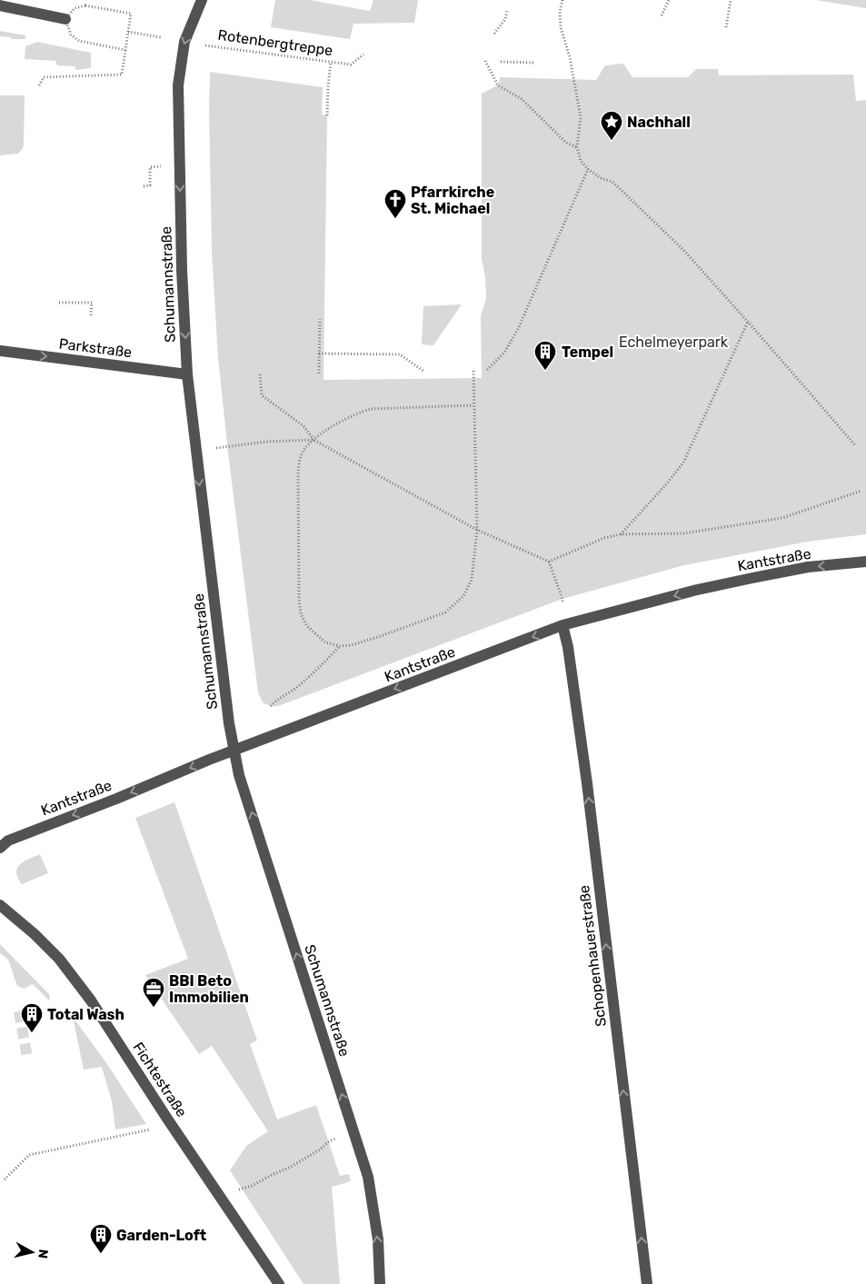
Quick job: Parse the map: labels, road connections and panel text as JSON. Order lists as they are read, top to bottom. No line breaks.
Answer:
{"streets":{"street":["Schumannstraße","Parkstraße","Kantstraße","Schopenhauerstraße","Fichtestraße"],"path":["Rotenbergtreppe"]},"crossings":[["Schumannstraße","Parkstraße"],["Schumannstraße","Kantstraße"],["Kantstraße","Schopenhauerstraße"]],"one_way":["Parkstraße","Kantstraße","Schopenhauerstraße"],"parks":["Echelmeyerpark"],"places":{"place":["Nachhall"],"church":["Pfarrkirche St. Michael"],"building":["Tempel","Total Wash","Garden-Loft"],"office":["BBI Beto Immobilien"]},"north":"right"}
